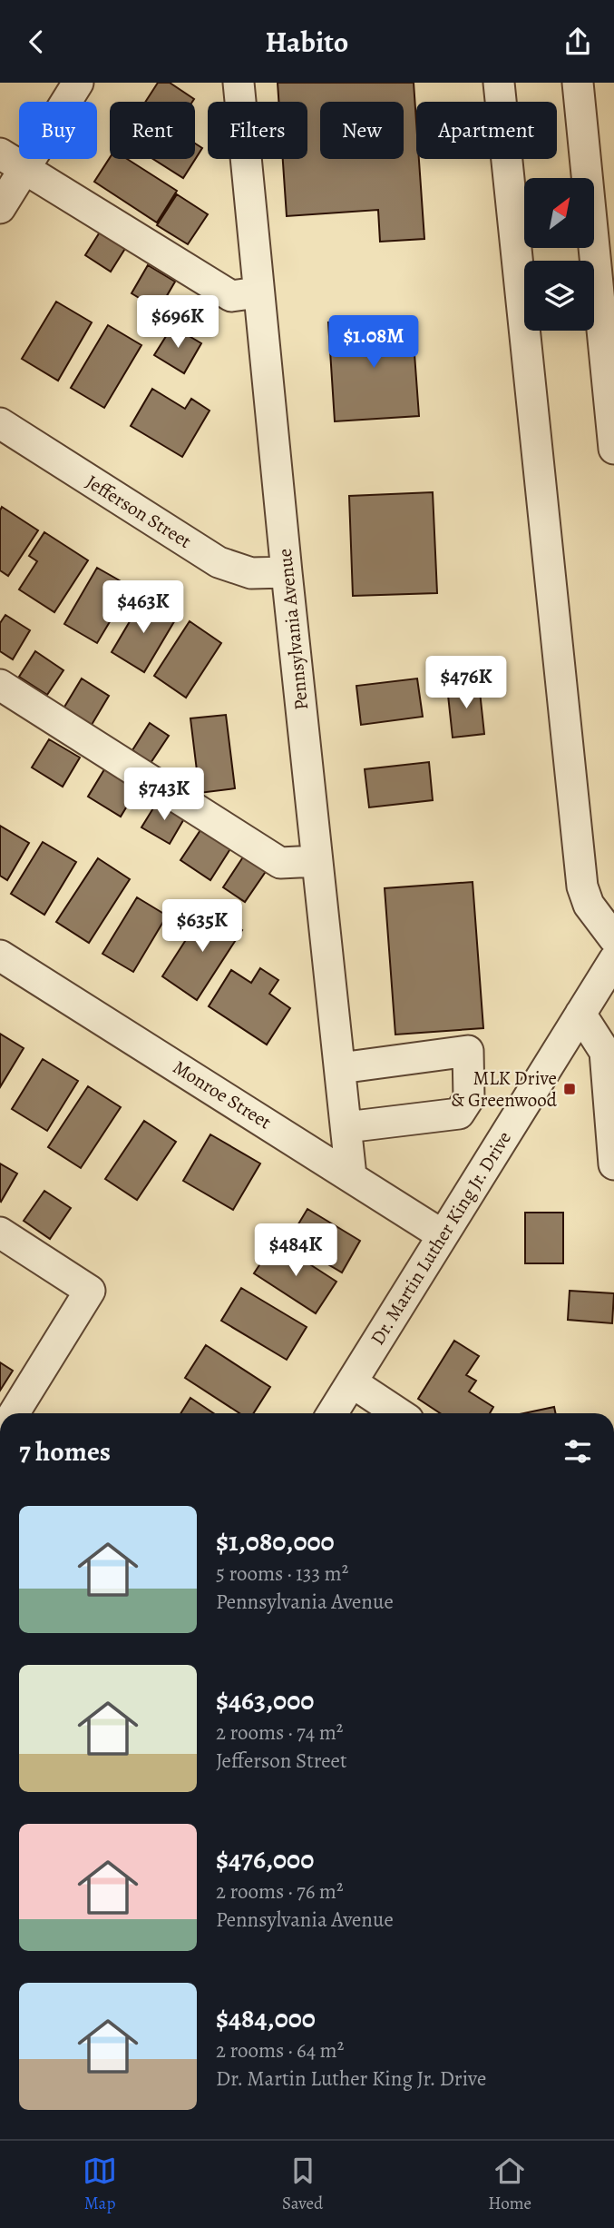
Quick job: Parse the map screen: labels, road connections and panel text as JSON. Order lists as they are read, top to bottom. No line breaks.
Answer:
{"streets":{"street":["Jefferson Street","Pennsylvania Avenue","Monroe Street","Dr. Martin Luther King Jr. Drive"]},"crossings":[["Jefferson Street","Pennsylvania Avenue"],["Pennsylvania Avenue","Monroe Street"],["Monroe Street","Dr. Martin Luther King Jr. Drive"]],"places":{"transit":["MLK Drive & Greenwood"]},"north":"top right","page":{"header":"Habito","chip":["Buy","Rent","Filters","New","Apartment"],"price":["$696K","$1.08M","$463K","$476K","$743K","$635K","$484K"],"heading":"7 homes","list":[{"name":"$1,080,000","note":"5 rooms · 133 m² · Pennsylvania Avenue"},{"name":"$463,000","note":"2 rooms · 74 m² · Jefferson Street"},{"name":"$476,000","note":"2 rooms · 76 m² · Pennsylvania Avenue"},{"name":"$484,000","note":"2 rooms · 64 m² · Dr. Martin Luther King Jr. Drive"}],"tabs":["Map","Saved","Home"]}}
